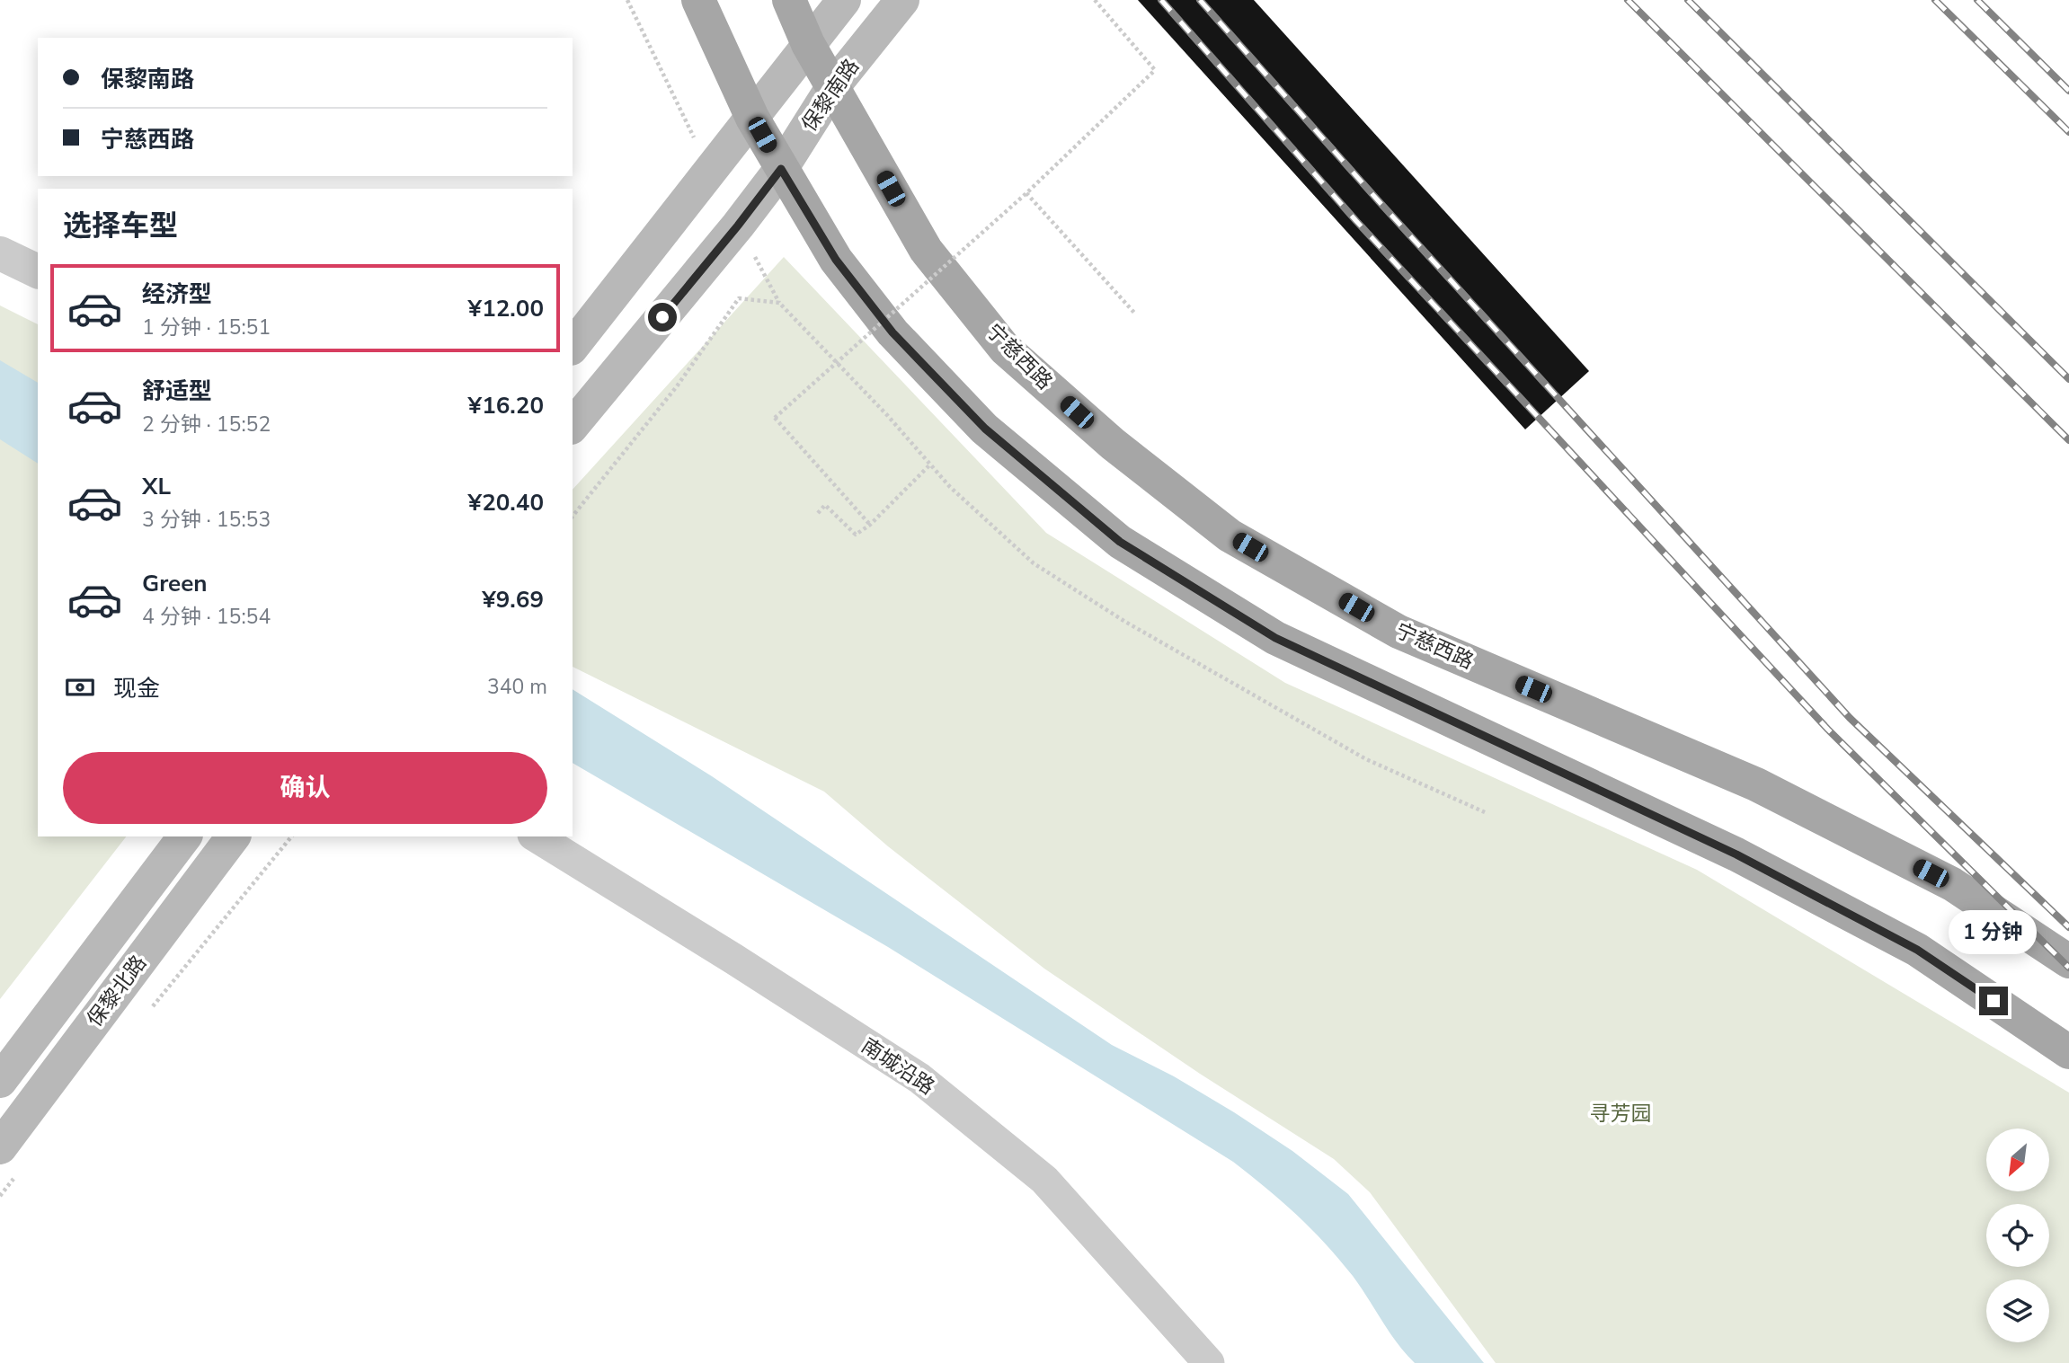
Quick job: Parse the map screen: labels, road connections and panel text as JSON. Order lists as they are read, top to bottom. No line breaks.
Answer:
{"streets":{"main road":["保黎南路","宁慈西路","保黎北路"],"street":["南城沿路"]},"crossings":[["保黎南路","宁慈西路"]],"parks":["寻芳园"],"north":"bottom left","page":{"banner":["保黎南路","宁慈西路"],"heading":"选择车型","list":[{"name":"经济型","note":"1 分钟 · 15:51","value":"¥12.00"},{"name":"舒适型","note":"2 分钟 · 15:52","value":"¥16.20"},{"name":"XL","note":"3 分钟 · 15:53","value":"¥20.40"},{"name":"Green","note":"4 分钟 · 15:54","value":"¥9.69"}],"pay":["现金","340 m"],"buttons":"确认","bubble":"1 分钟"}}
